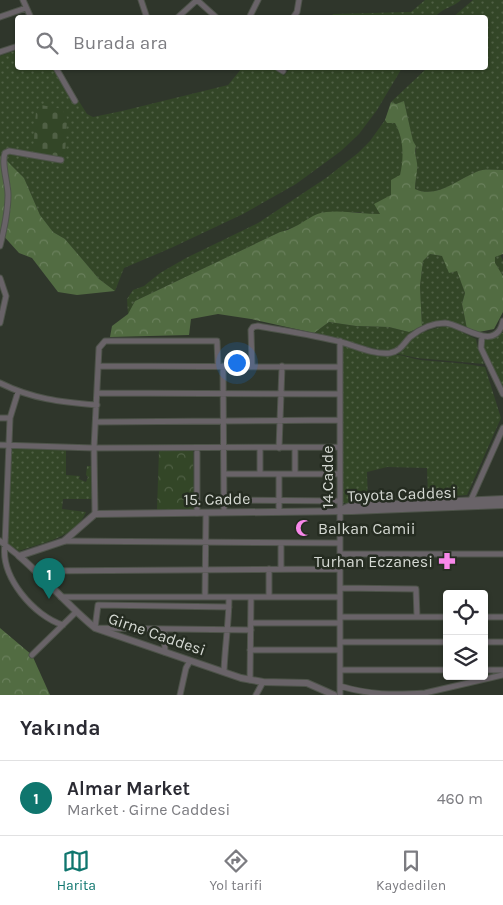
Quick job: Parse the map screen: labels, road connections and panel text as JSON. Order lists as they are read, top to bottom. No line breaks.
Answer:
{"streets":{"street":["14.Cadde","Toyota Caddesi","15. Cadde","Girne Caddesi"]},"crossings":[["14.Cadde","Toyota Caddesi"],["14.Cadde","15. Cadde"],["Toyota Caddesi","15. Cadde"]],"places":{"mosque":["Balkan Camii"],"pharmacy":["Turhan Eczanesi"]},"page":{"search":"Burada ara","pins":"1","heading":"Yakında","list":[{"mark":"1","name":"Almar Market","note":"Market · Girne Caddesi","value":"460 m"}],"nav":["Harita","Yol tarifi","Kaydedilen"]}}
